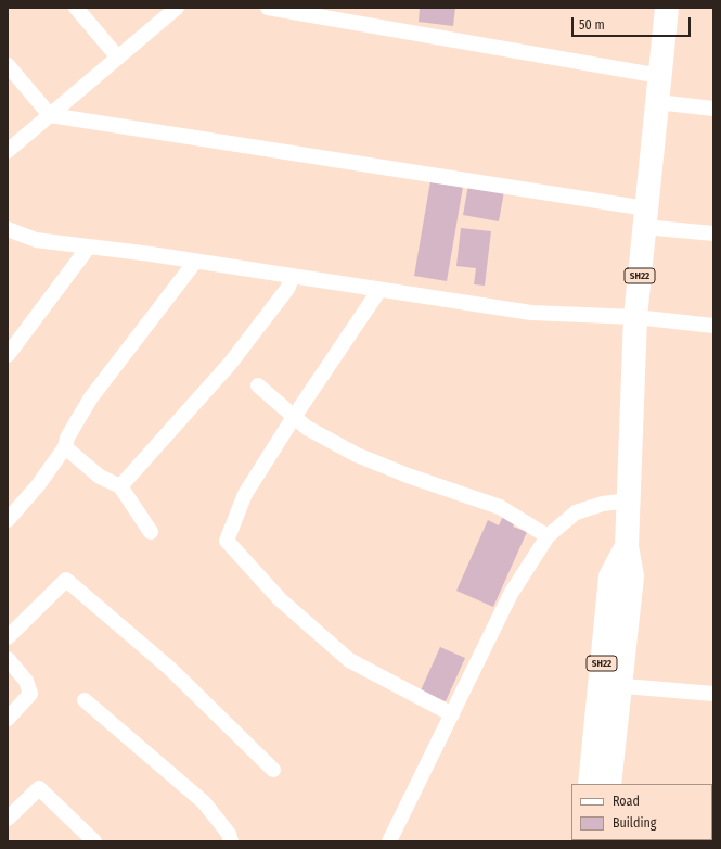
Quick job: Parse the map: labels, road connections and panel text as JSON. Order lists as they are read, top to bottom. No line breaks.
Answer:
{"streets":{"main road":["SH22"]},"legend":["Road","Building"],"scale_bar":"50 m"}
